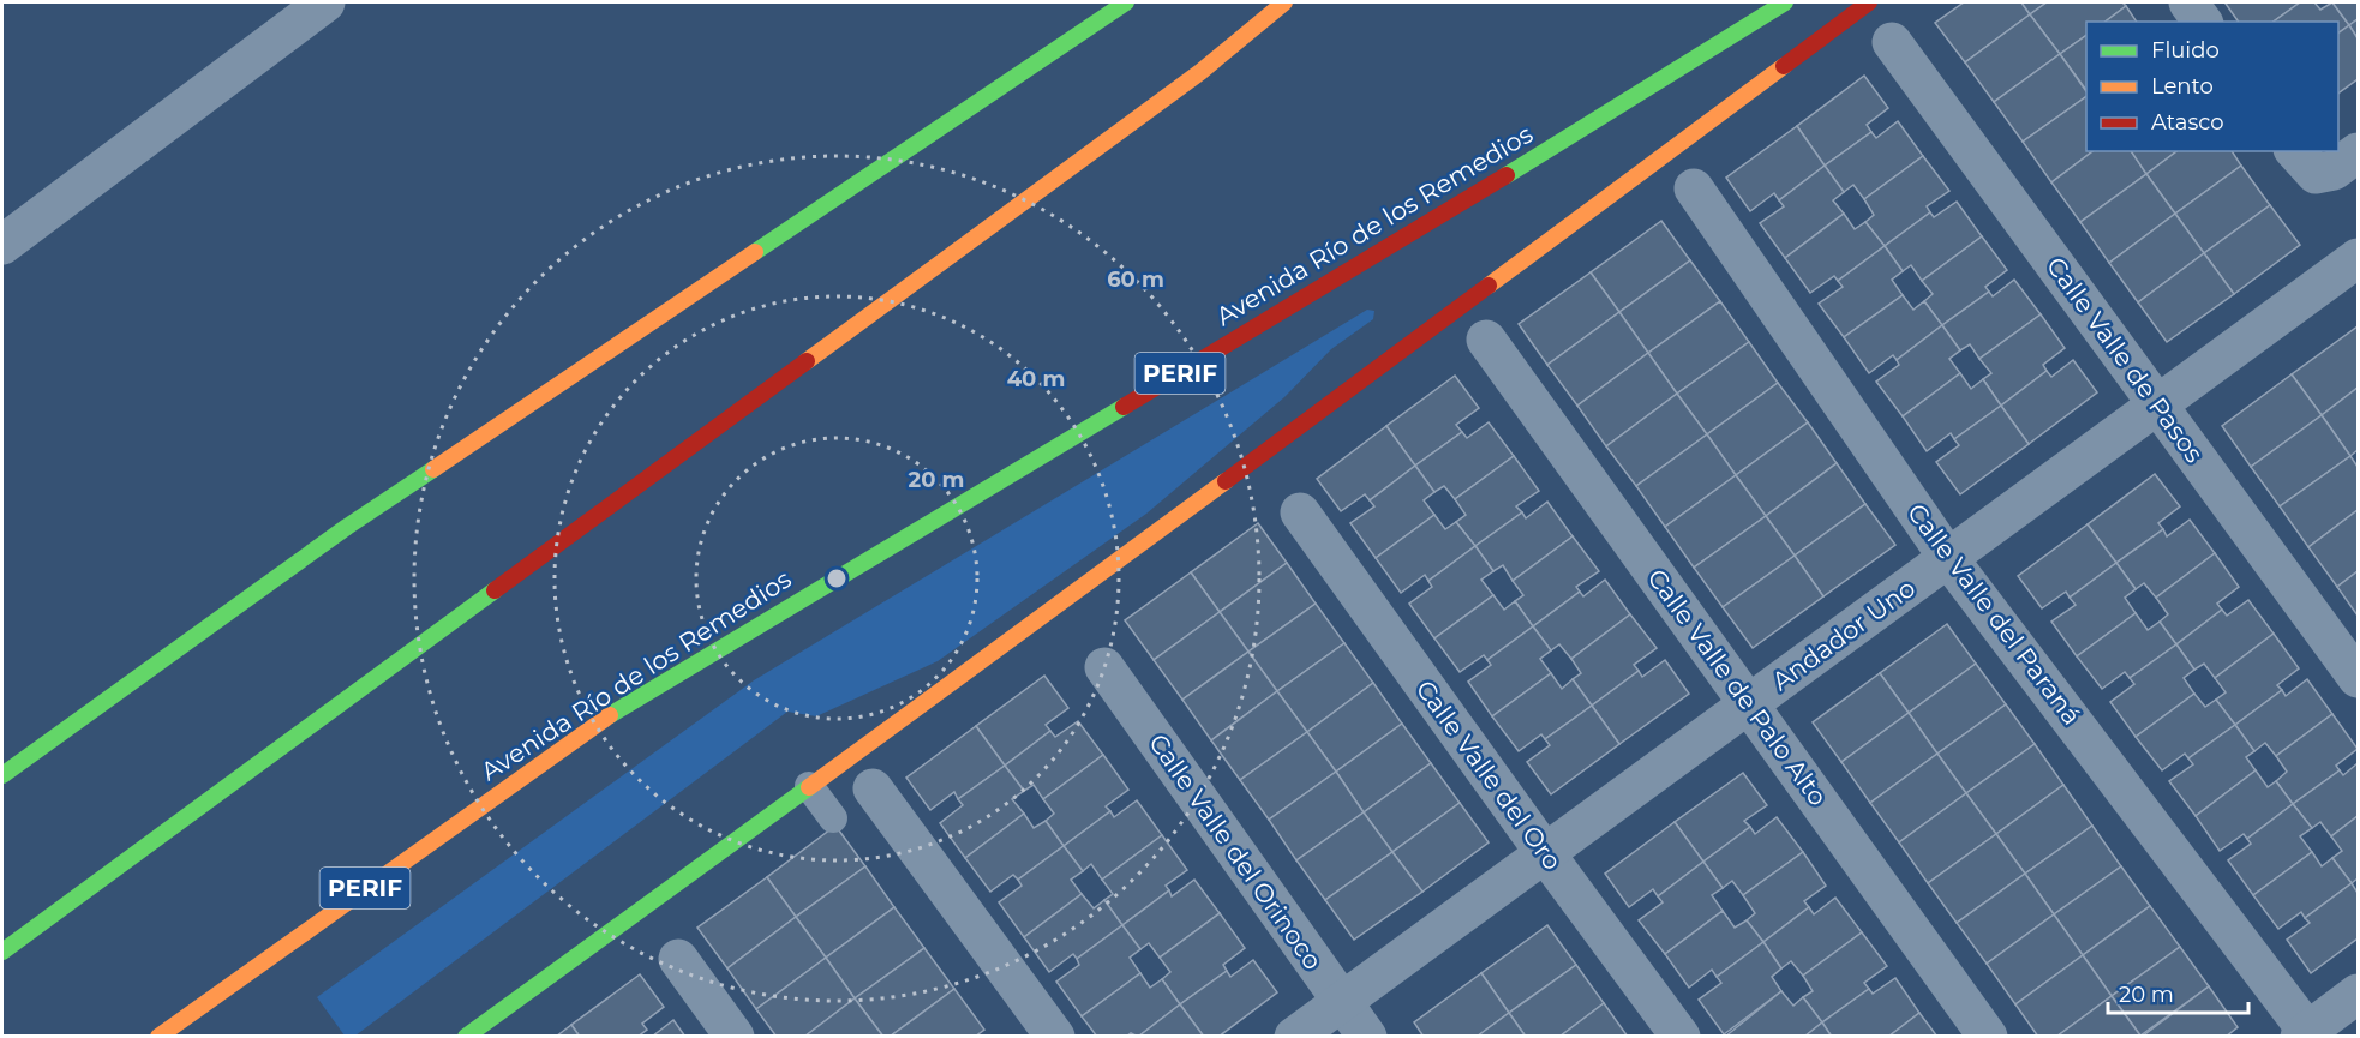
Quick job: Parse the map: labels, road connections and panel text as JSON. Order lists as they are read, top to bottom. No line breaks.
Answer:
{"streets":{"highway":["Avenida Río de los Remedios","PERIF"],"street":["Calle Valle de Pasos","Calle Valle del Paraná","Andador Uno","Calle Valle de Palo Alto","Calle Valle del Oro","Calle Valle del Orinoco"]},"crossings":[["Calle Valle de Pasos","Andador Uno"],["Calle Valle del Paraná","Andador Uno"],["Andador Uno","Calle Valle de Palo Alto"],["Andador Uno","Calle Valle del Oro"],["Andador Uno","Calle Valle del Orinoco"]],"legend":["Fluido","Lento","Atasco"],"scale_bar":"20 m","rings":["60 m","40 m","20 m"]}
